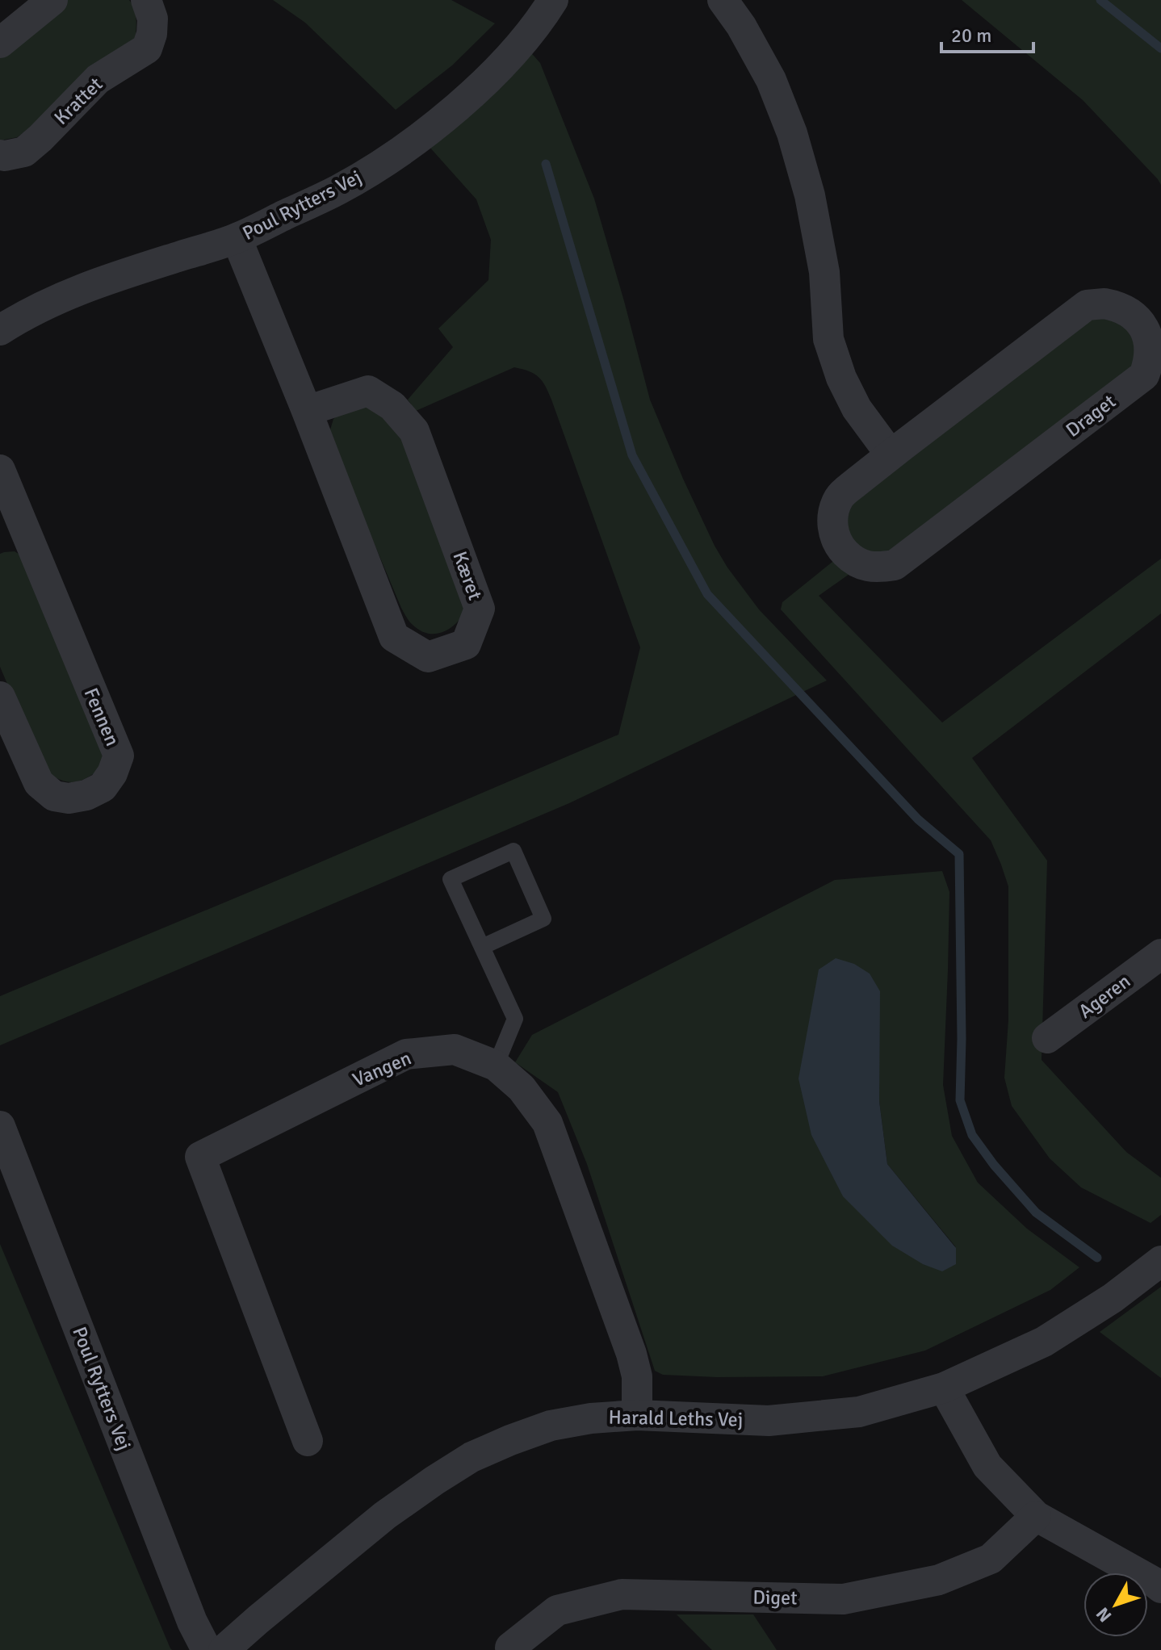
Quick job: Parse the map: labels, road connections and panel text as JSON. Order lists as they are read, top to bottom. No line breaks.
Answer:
{"streets":{"street":["Krattet","Poul Rytters Vej","Draget","Kæret","Fennen","Ageren","Vangen","Harald Leths Vej","Diget"]},"crossings":[["Poul Rytters Vej","Kæret"],["Vangen","Harald Leths Vej"]],"scale_bar":"20 m","north":"bottom left"}
